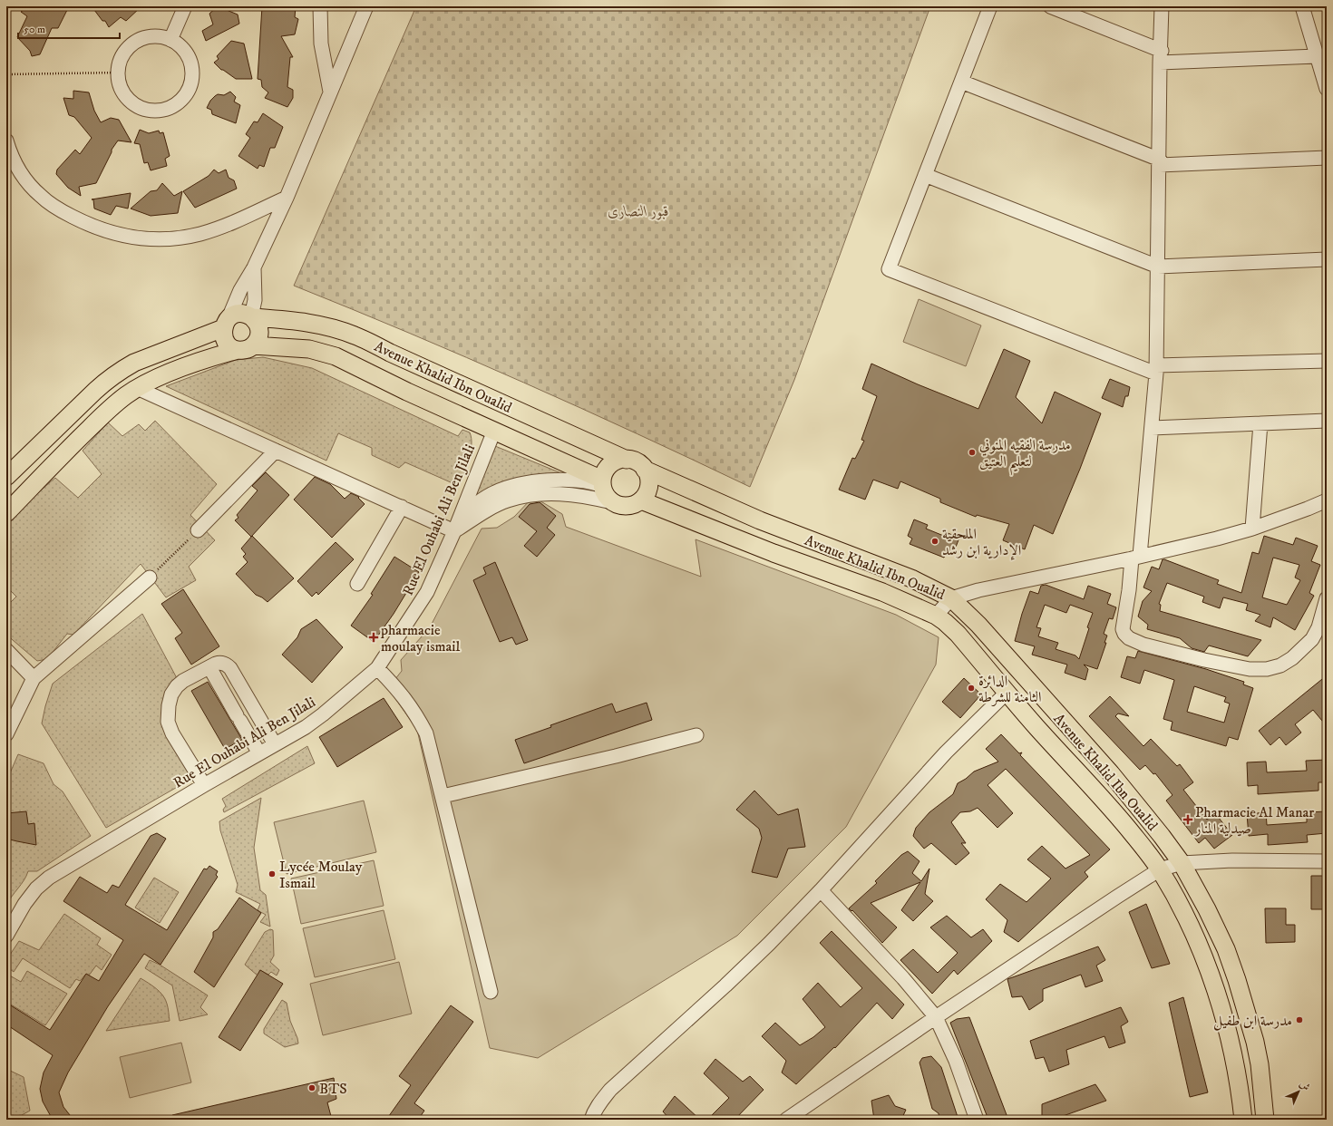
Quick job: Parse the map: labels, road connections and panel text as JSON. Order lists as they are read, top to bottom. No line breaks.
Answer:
{"streets":{"main road":["Avenue Khalid Ibn Oualid"],"street":["Rue El Ouhabi Ali Ben Jilali"]},"crossings":[["Avenue Khalid Ibn Oualid","Rue El Ouhabi Ali Ben Jilali"]],"parks":["قبور النصارى"],"places":{"other":["مدرسة الفقيه المنوني لتعليم العتيق","الملحقية الإدارية ابن رشد","الدائرة الثامنة للشرطة","Lycée Moulay Ismail","مدرسة ابن طفيل","BTS"],"health":["pharmacie moulay ismail","Pharmacie Al Manar صيدلية المنار"]},"scale_bar":"50 m","north":"top right"}
